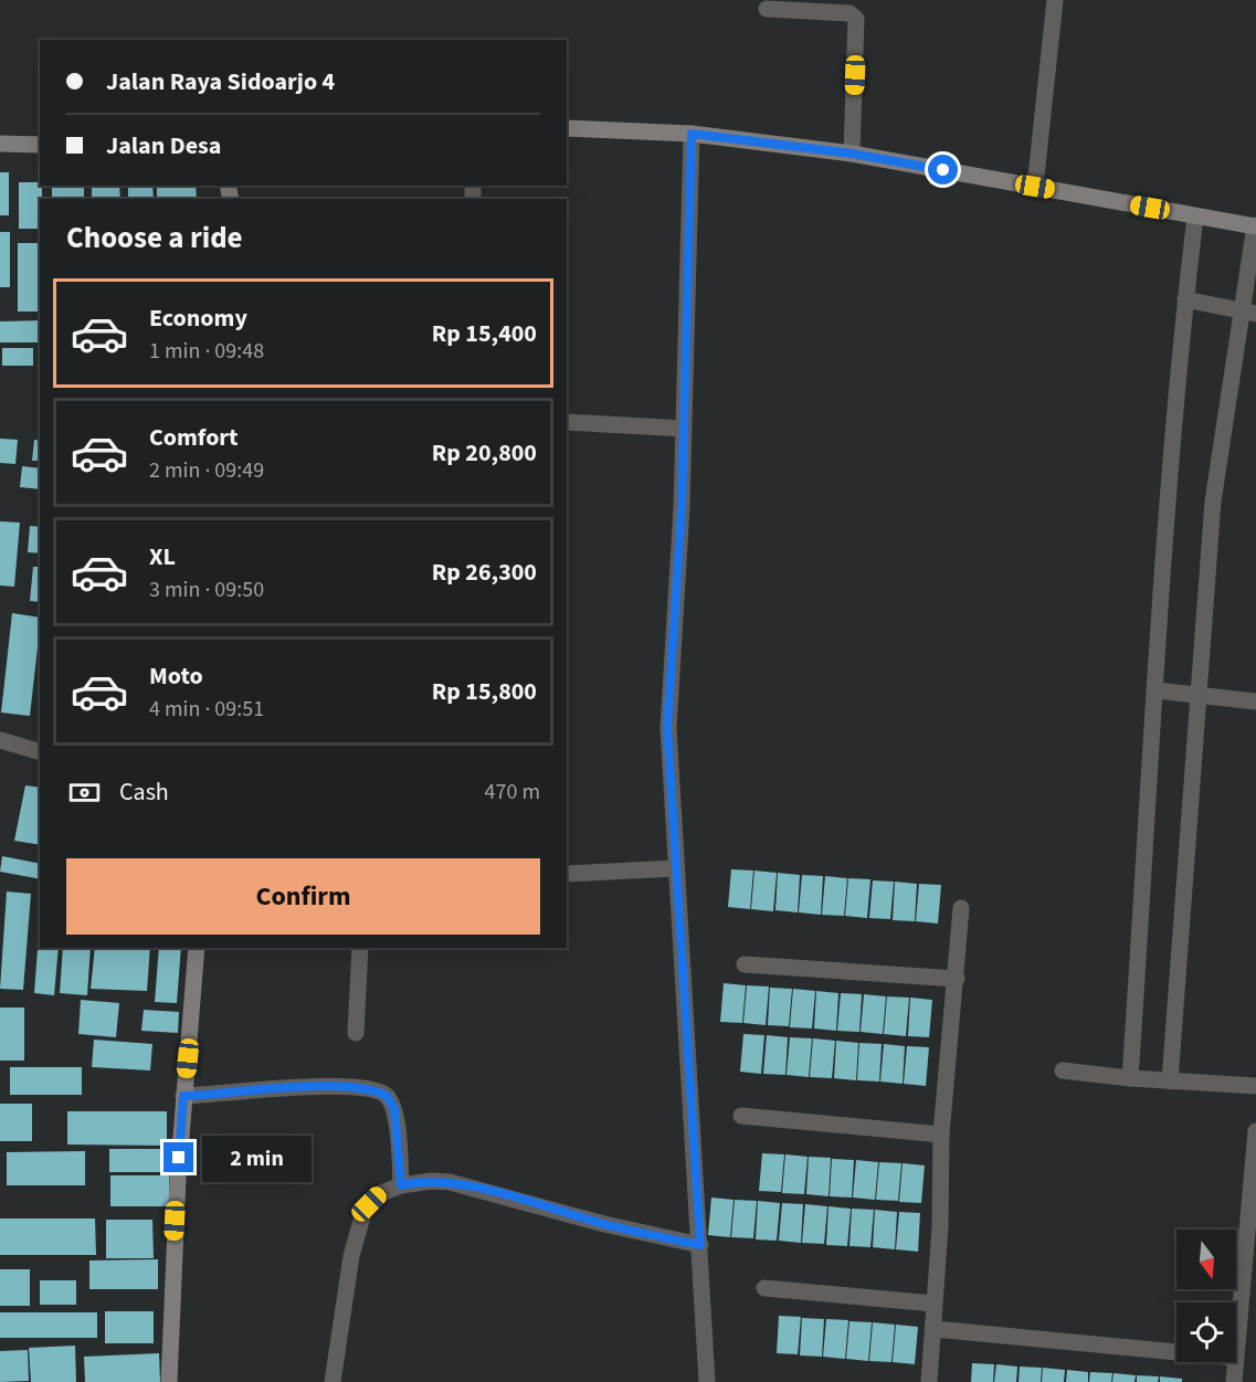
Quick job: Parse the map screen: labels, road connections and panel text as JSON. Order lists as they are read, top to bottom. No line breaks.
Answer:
{"north":"bottom","page":{"banner":["Jalan Raya Sidoarjo 4","Jalan Desa"],"heading":"Choose a ride","list":[{"name":"Economy","note":"1 min · 09:48","value":"Rp 15,400"},{"name":"Comfort","note":"2 min · 09:49","value":"Rp 20,800"},{"name":"XL","note":"3 min · 09:50","value":"Rp 26,300"},{"name":"Moto","note":"4 min · 09:51","value":"Rp 15,800"}],"pay":["Cash","470 m"],"buttons":"Confirm","bubble":"2 min"}}
